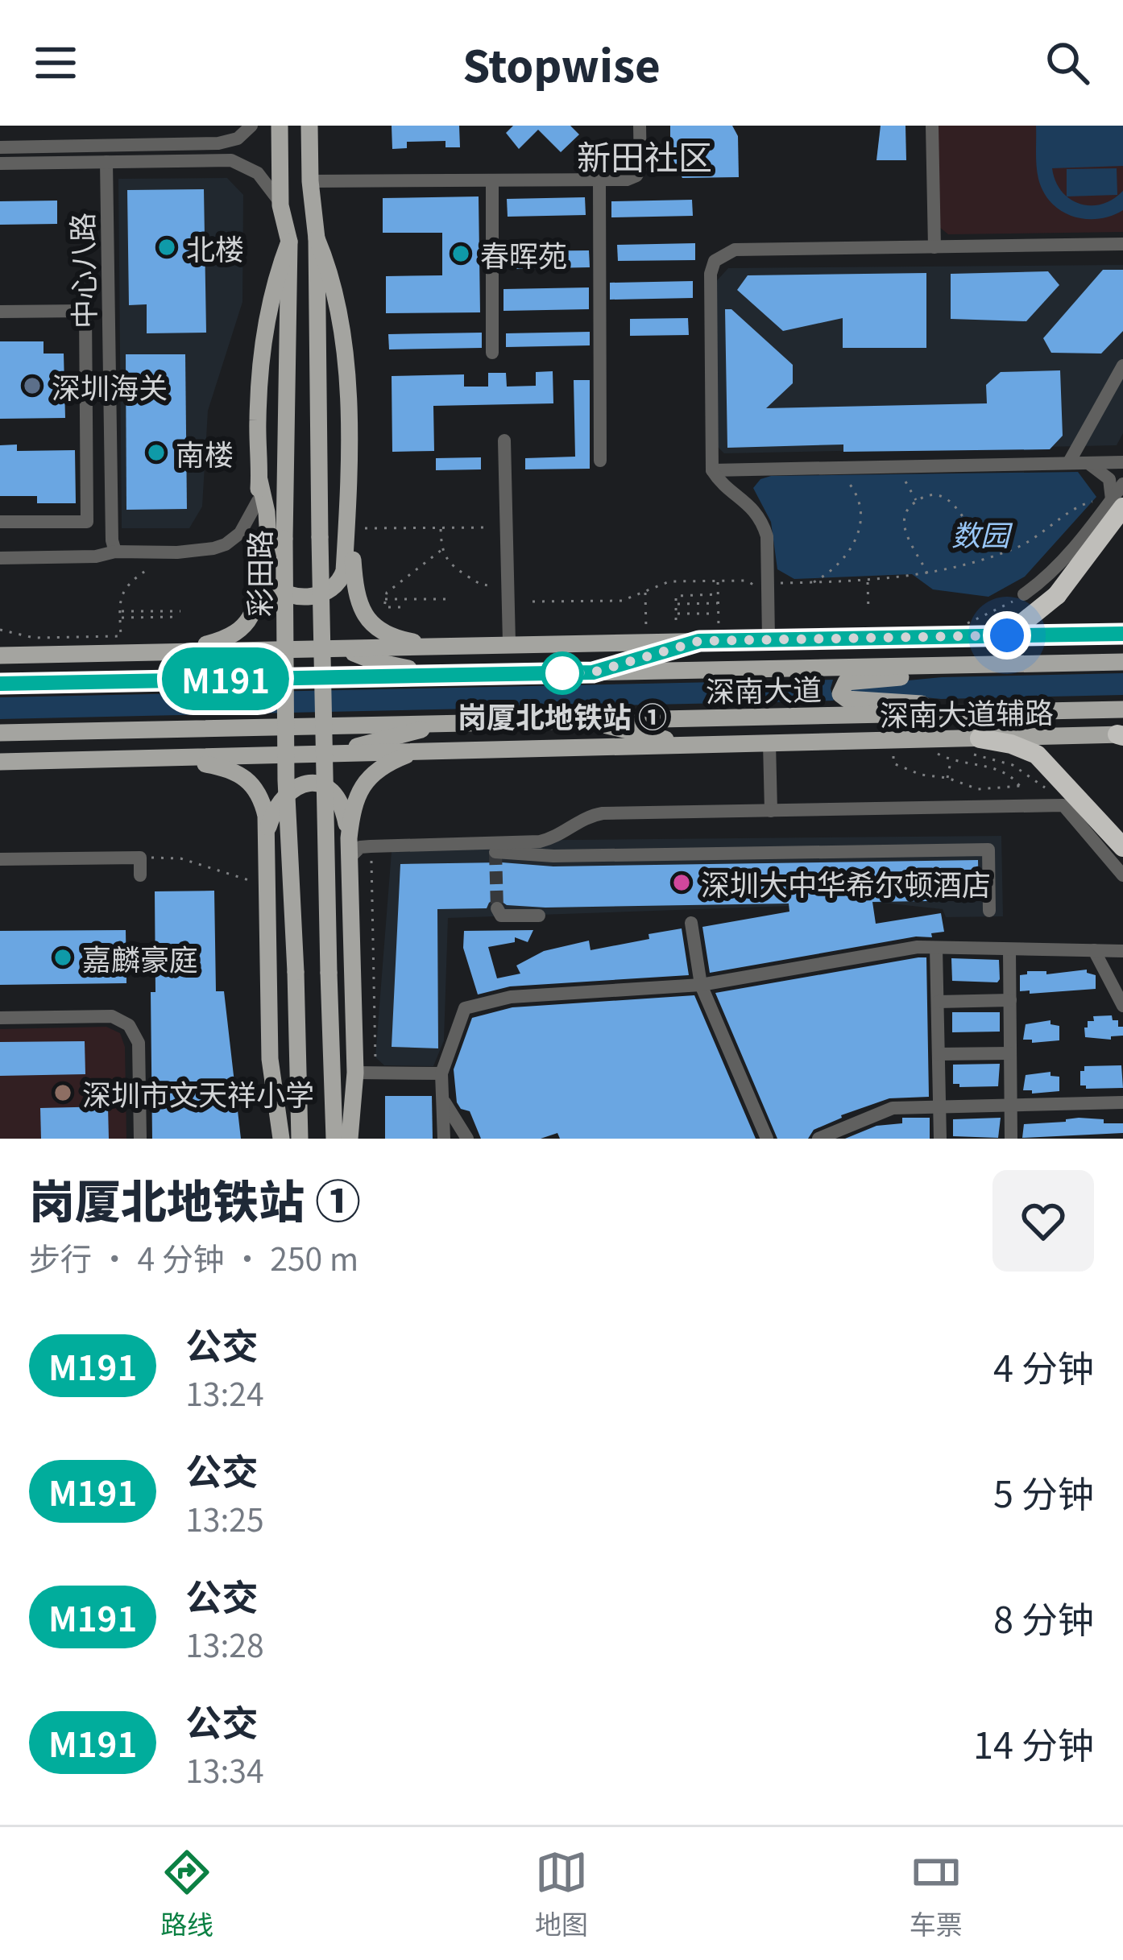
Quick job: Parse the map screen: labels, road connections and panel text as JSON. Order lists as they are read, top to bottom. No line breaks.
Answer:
{"streets":{"main road":["彩田路","深南大道","深南大道辅路"],"street":["中心八路"]},"districts":["新田社区"],"parks":["数园"],"places":["北楼","春晖苑","深圳海关","南楼","岗厦北地铁站 ①","深圳大中华希尔顿酒店","嘉麟豪庭","深圳市文天祥小学"],"lines":["bus line M191"],"page":{"header":"Stopwise","on_map":"M191","heading":["岗厦北地铁站 ①","步行 · 4 分钟 · 250 m"],"list":[{"mark":"M191","name":"公交","note":"13:24","value":"4 分钟"},{"mark":"M191","name":"公交","note":"13:25","value":"5 分钟"},{"mark":"M191","name":"公交","note":"13:28","value":"8 分钟"},{"mark":"M191","name":"公交","note":"13:34","value":"14 分钟"}],"tabs":["路线","地图","车票"]}}
